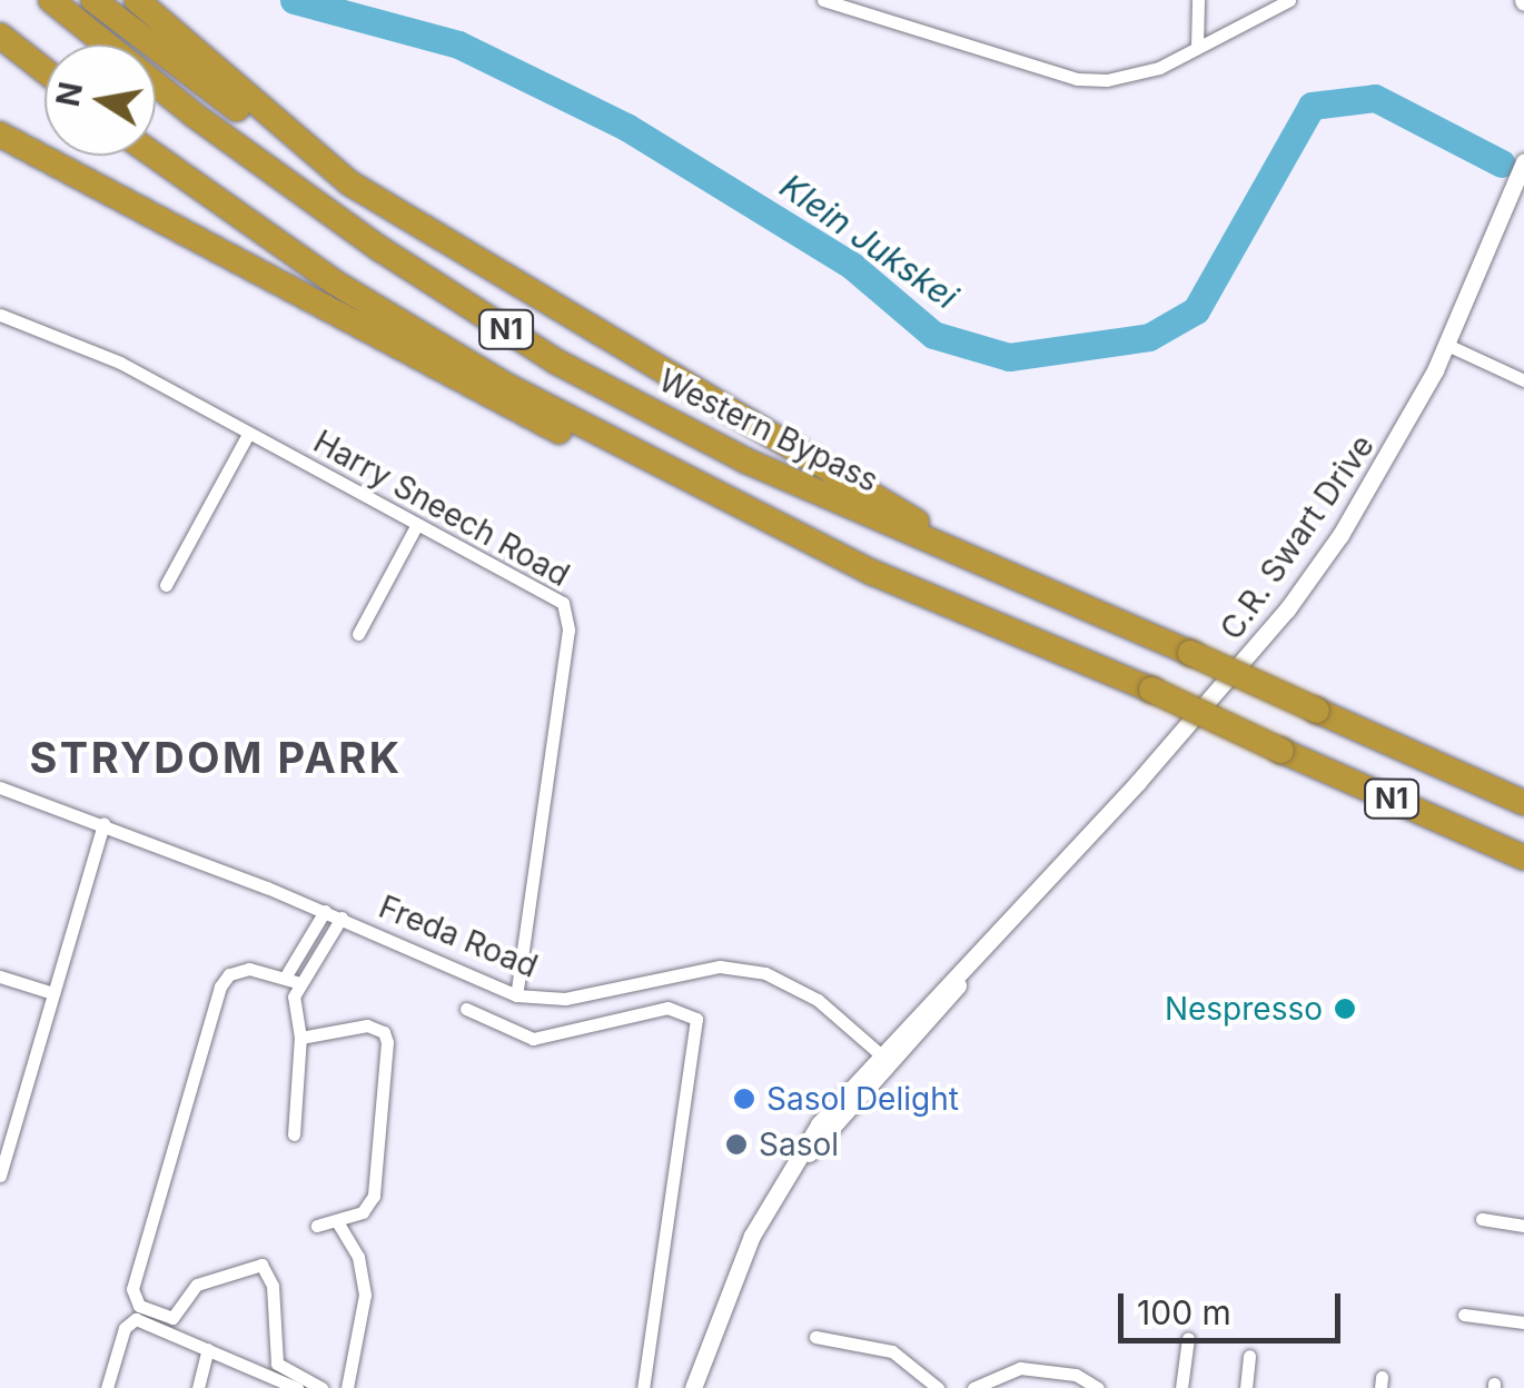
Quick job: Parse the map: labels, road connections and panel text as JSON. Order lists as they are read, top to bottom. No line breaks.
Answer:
{"streets":{"highway":["N1","Western Bypass"],"street":["Harry Sneech Road","C.R. Swart Drive","Freda Road"]},"crossings":[["Harry Sneech Road","Freda Road"],["C.R. Swart Drive","Freda Road"]],"districts":["STRYDOM PARK"],"water":["Klein Jukskei"],"places":["Nespresso","Sasol Delight","Sasol"],"scale_bar":"100 m","north":"left"}
